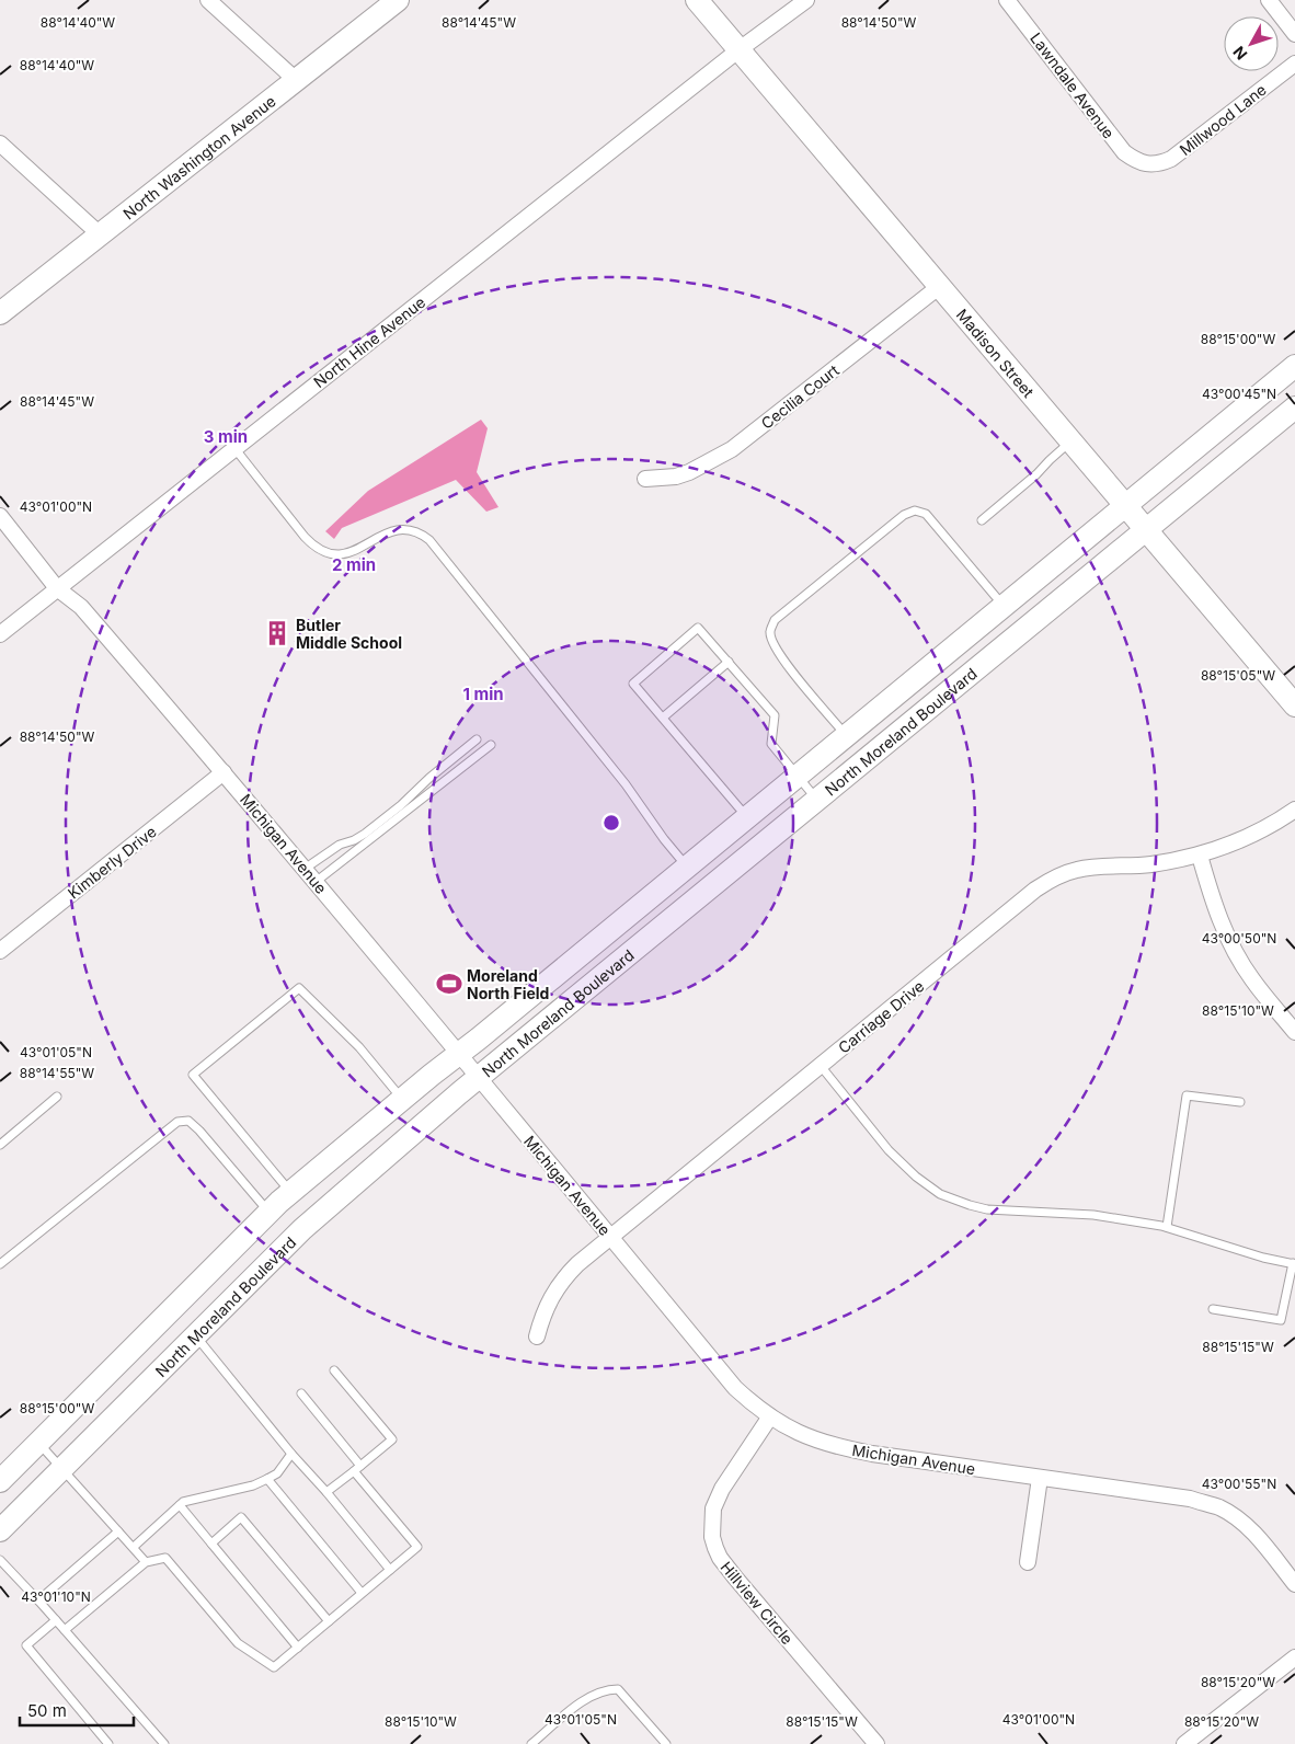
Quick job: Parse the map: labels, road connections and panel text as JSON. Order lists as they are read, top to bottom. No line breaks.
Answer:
{"streets":{"street":["Lawndale Avenue","Millwood Lane","North Washington Avenue","North Hine Avenue","Madison Street","Cecilia Court","North Moreland Boulevard","Michigan Avenue","Kimberly Drive","Carriage Drive","Hillview Circle"]},"crossings":[["Lawndale Avenue","Millwood Lane"],["North Hine Avenue","Madison Street"],["North Hine Avenue","Michigan Avenue"],["Madison Street","Cecilia Court"],["Madison Street","North Moreland Boulevard"],["North Moreland Boulevard","Michigan Avenue"],["Michigan Avenue","Kimberly Drive"],["Michigan Avenue","Carriage Drive"],["Michigan Avenue","Hillview Circle"]],"places":{"building":["Butler Middle School"],"sports":["Moreland North Field"]},"scale_bar":"50 m","north":"bottom left","coordinates":["88°14'40\"W","88°14'45\"W","88°14'50\"W","88°15'00\"W","43°00'45\"N","43°01'00\"N","88°15'05\"W","43°00'50\"N","88°15'10\"W","43°01'05\"N","88°14'55\"W","88°15'15\"W","43°00'55\"N","43°01'10\"N","88°15'20\"W"],"rings":["3 min","2 min","1 min"]}
